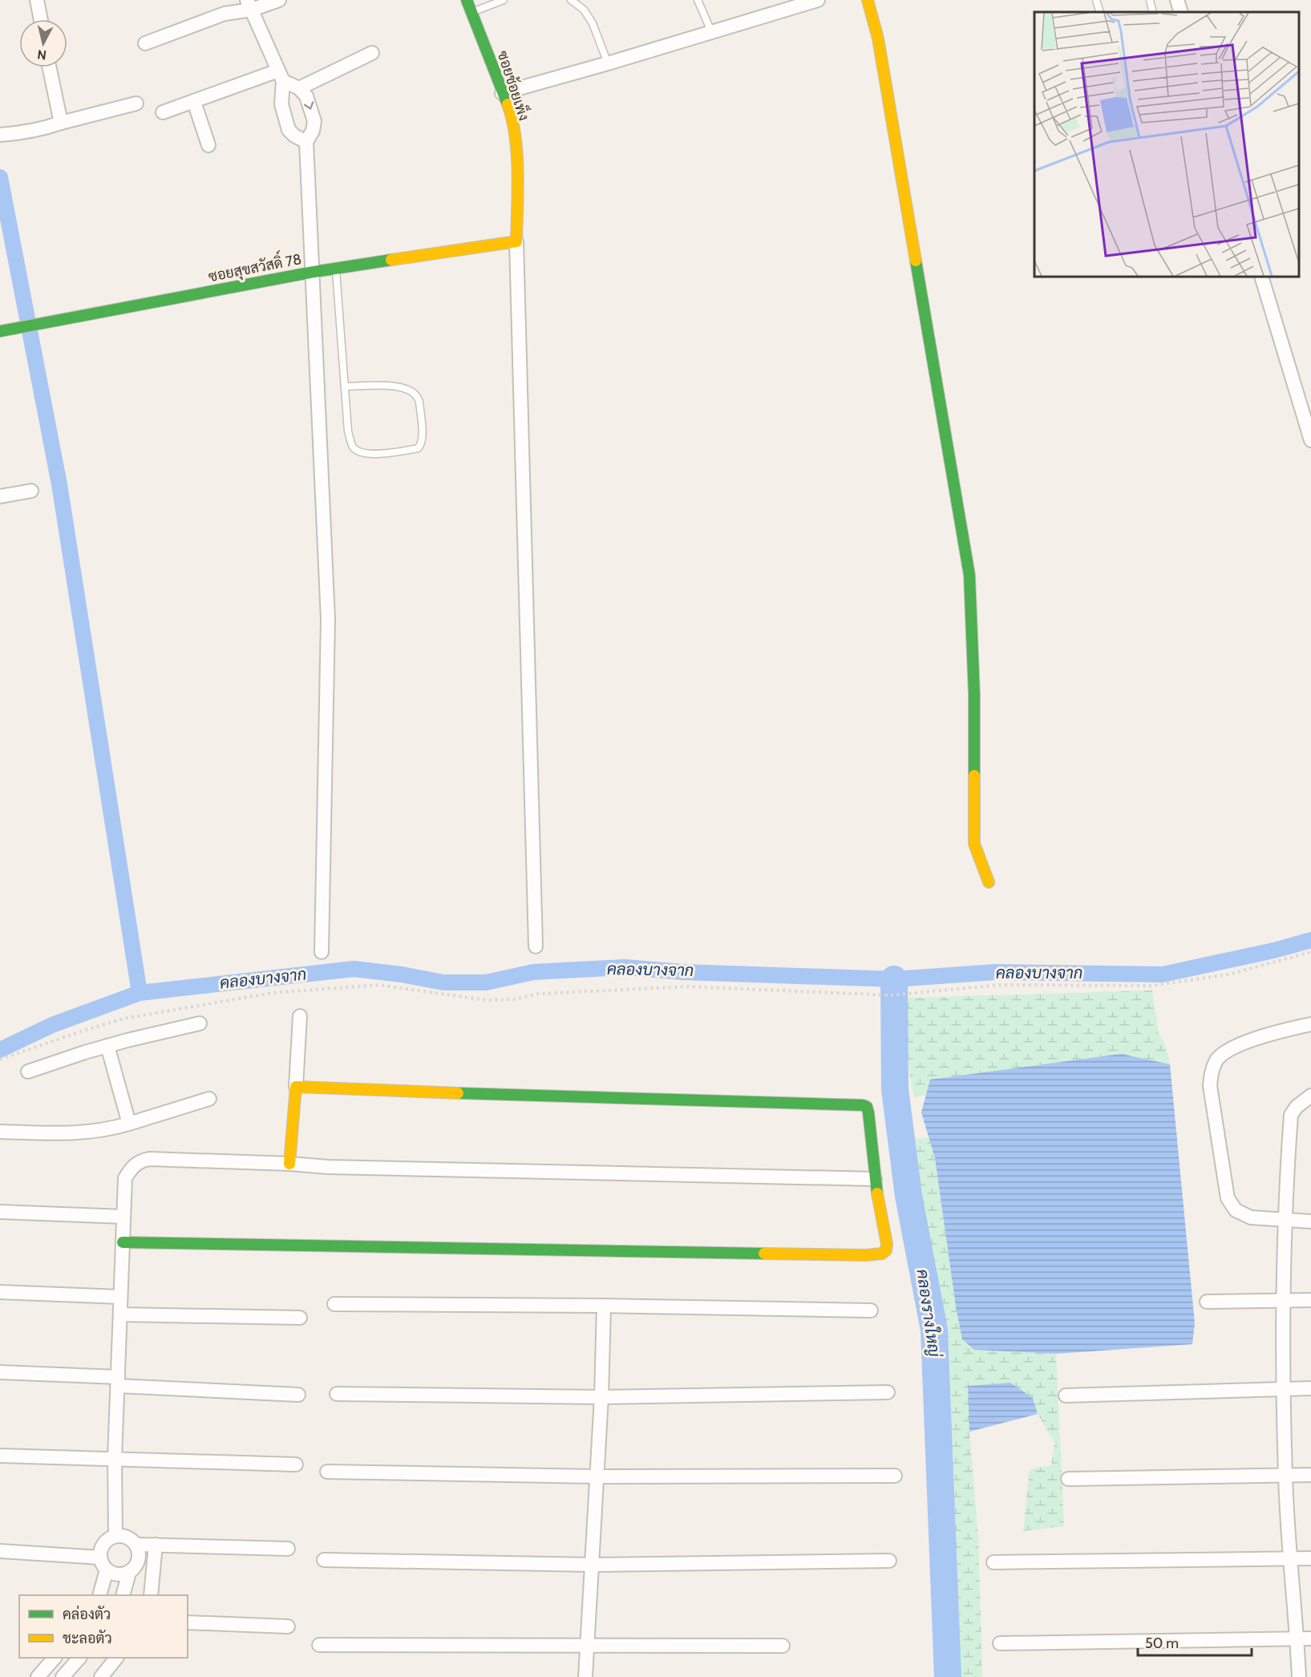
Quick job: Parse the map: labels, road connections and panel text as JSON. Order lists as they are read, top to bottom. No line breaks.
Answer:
{"streets":{"street":["ซอยช้อยเพ็ง","ซอยสุขสวัสดิ์ 78"]},"crossings":[["ซอยช้อยเพ็ง","ซอยสุขสวัสดิ์ 78"]],"water":["คลองบางจาก","คลองรางใหญ่"],"legend":["คล่องตัว","ชะลอตัว"],"scale_bar":"50 m","north":"bottom"}
